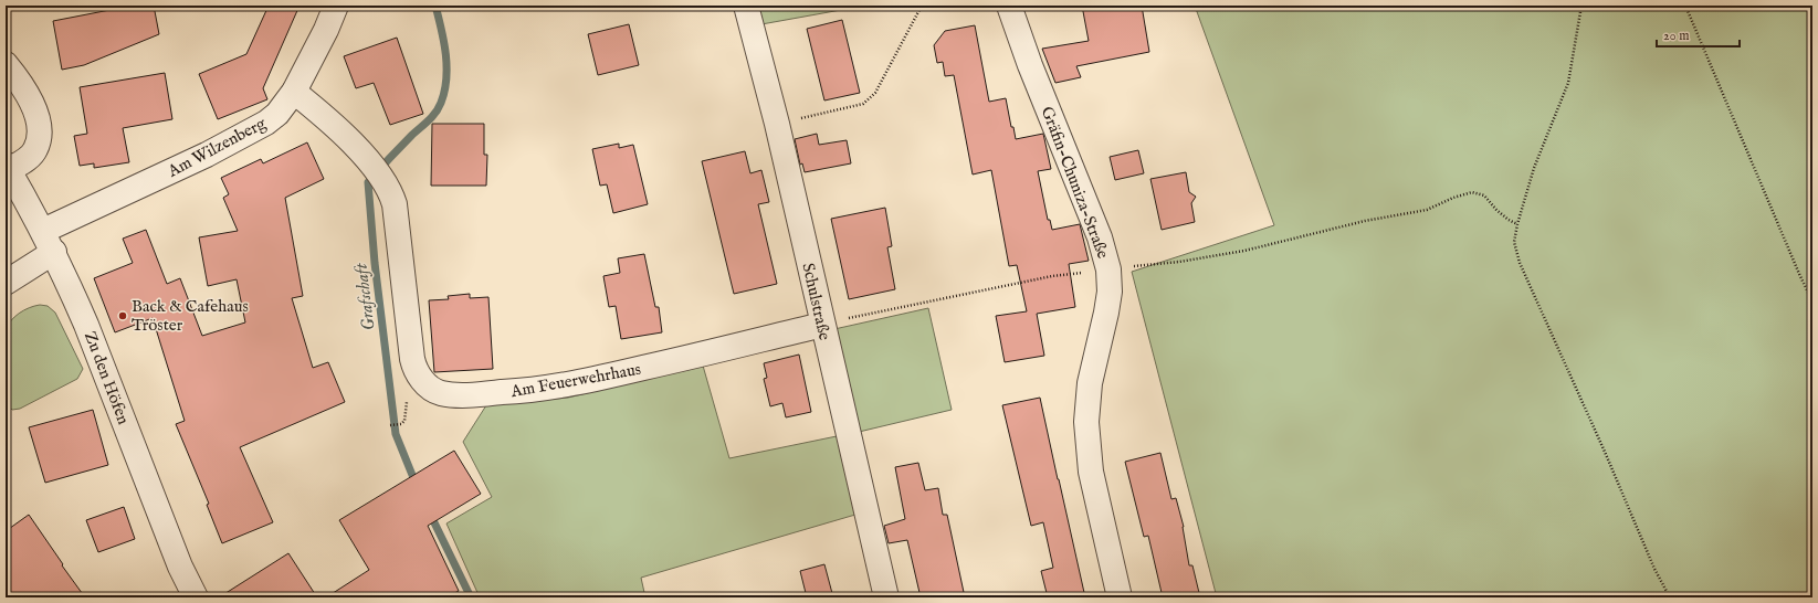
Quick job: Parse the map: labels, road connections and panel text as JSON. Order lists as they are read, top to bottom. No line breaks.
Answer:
{"streets":{"street":["Am Wilzenberg","Gräfin-Chuniza-Straße","Schulstraße","Zu den Höfen","Am Feuerwehrhaus"]},"crossings":[["Am Wilzenberg","Zu den Höfen"],["Am Wilzenberg","Am Feuerwehrhaus"],["Schulstraße","Am Feuerwehrhaus"]],"water":["Grafschaft"],"places":["Back & Cafehaus Tröster"],"scale_bar":"20 m"}
